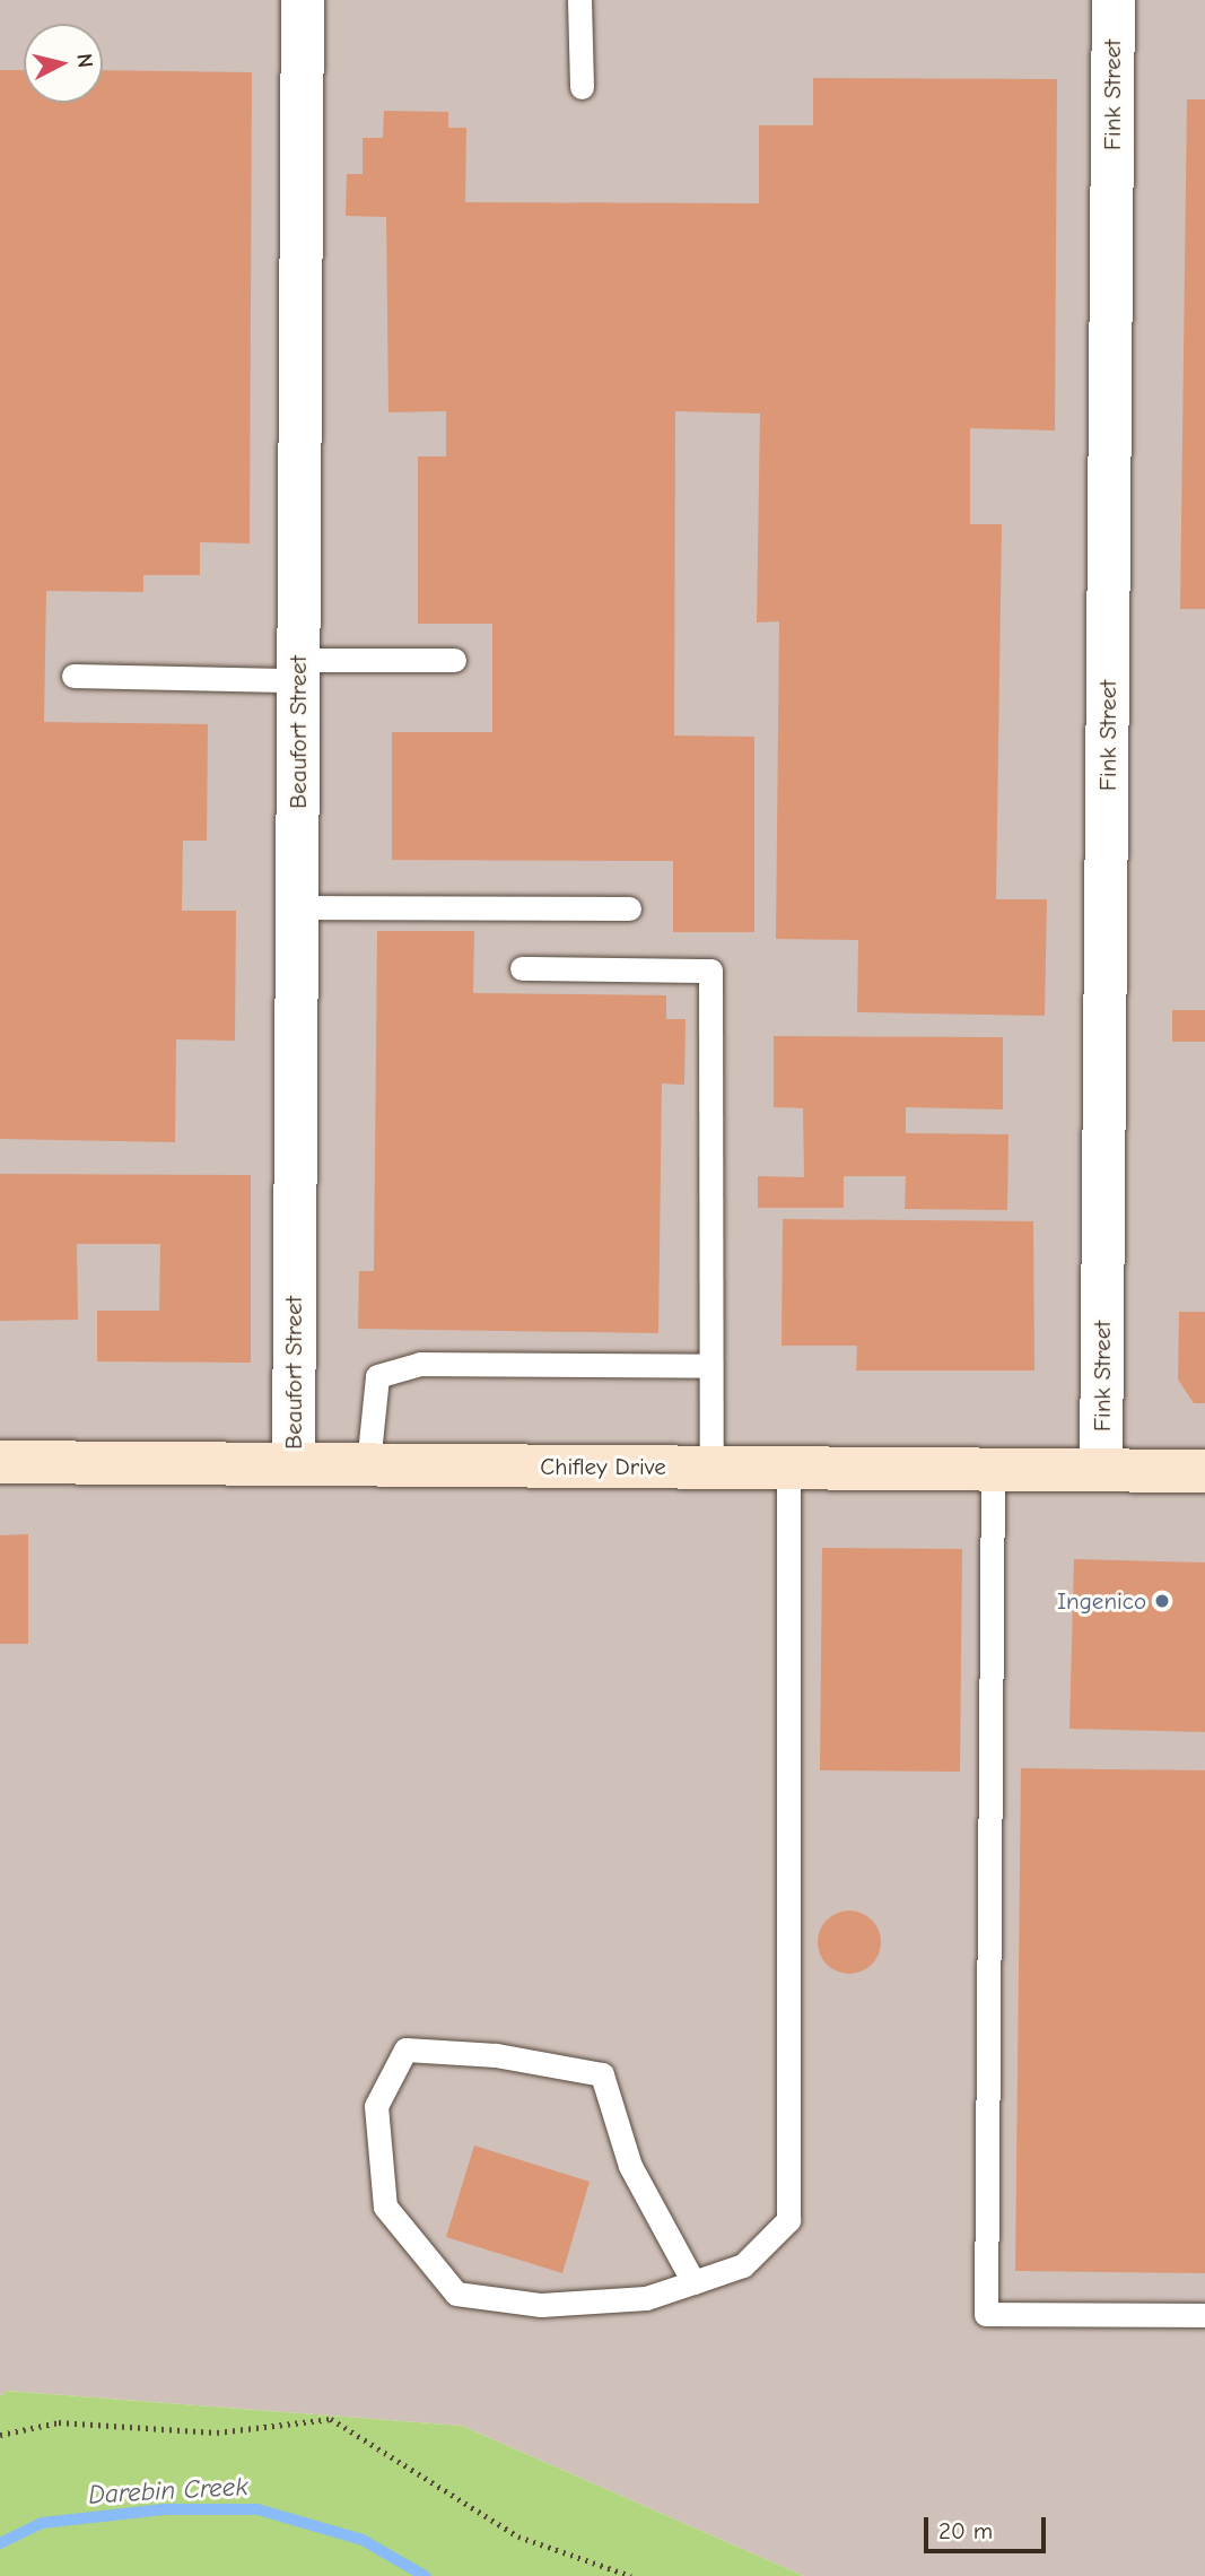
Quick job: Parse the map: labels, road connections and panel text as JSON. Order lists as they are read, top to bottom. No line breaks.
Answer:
{"streets":{"street":["Fink Street","Beaufort Street","Chifley Drive"]},"crossings":[["Fink Street","Chifley Drive"],["Beaufort Street","Chifley Drive"]],"water":["Darebin Creek"],"places":["Ingenico"],"scale_bar":"20 m","north":"right"}
